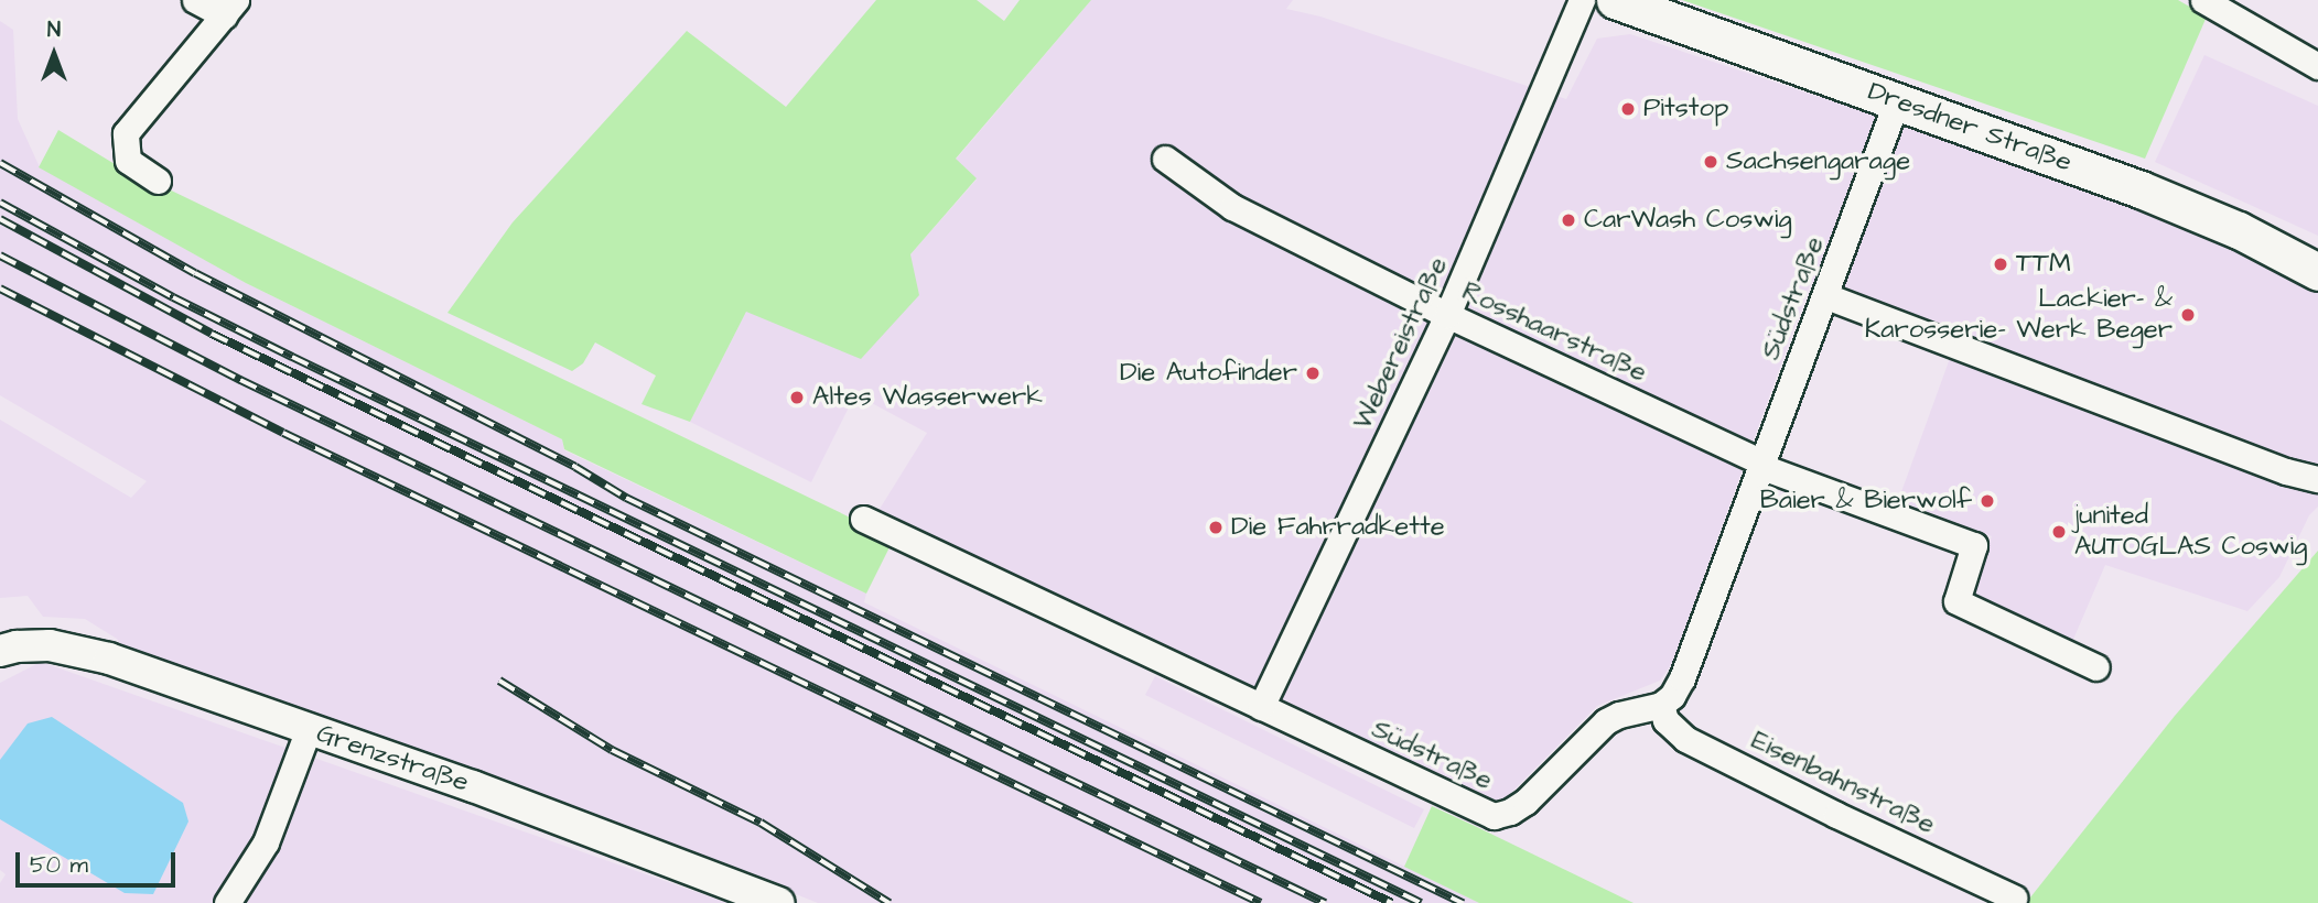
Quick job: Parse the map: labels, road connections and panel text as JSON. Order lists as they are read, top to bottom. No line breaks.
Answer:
{"streets":{"main road":["Dresdner Straße"],"street":["Südstraße","Rosshaarstraße","Webereistraße","Grenzstraße","Eisenbahnstraße"]},"crossings":[["Dresdner Straße","Südstraße"],["Südstraße","Rosshaarstraße"],["Südstraße","Webereistraße"],["Südstraße","Eisenbahnstraße"],["Rosshaarstraße","Webereistraße"]],"places":["Pitstop","Sachsengarage","CarWash Coswig","TTM","Lackier- & Karosserie- Werk Beger","Die Autofinder","Altes Wasserwerk","Baier & Bierwolf","Die Fahrradkette","junited AUTOGLAS Coswig"],"scale_bar":"50 m","north":"top"}
